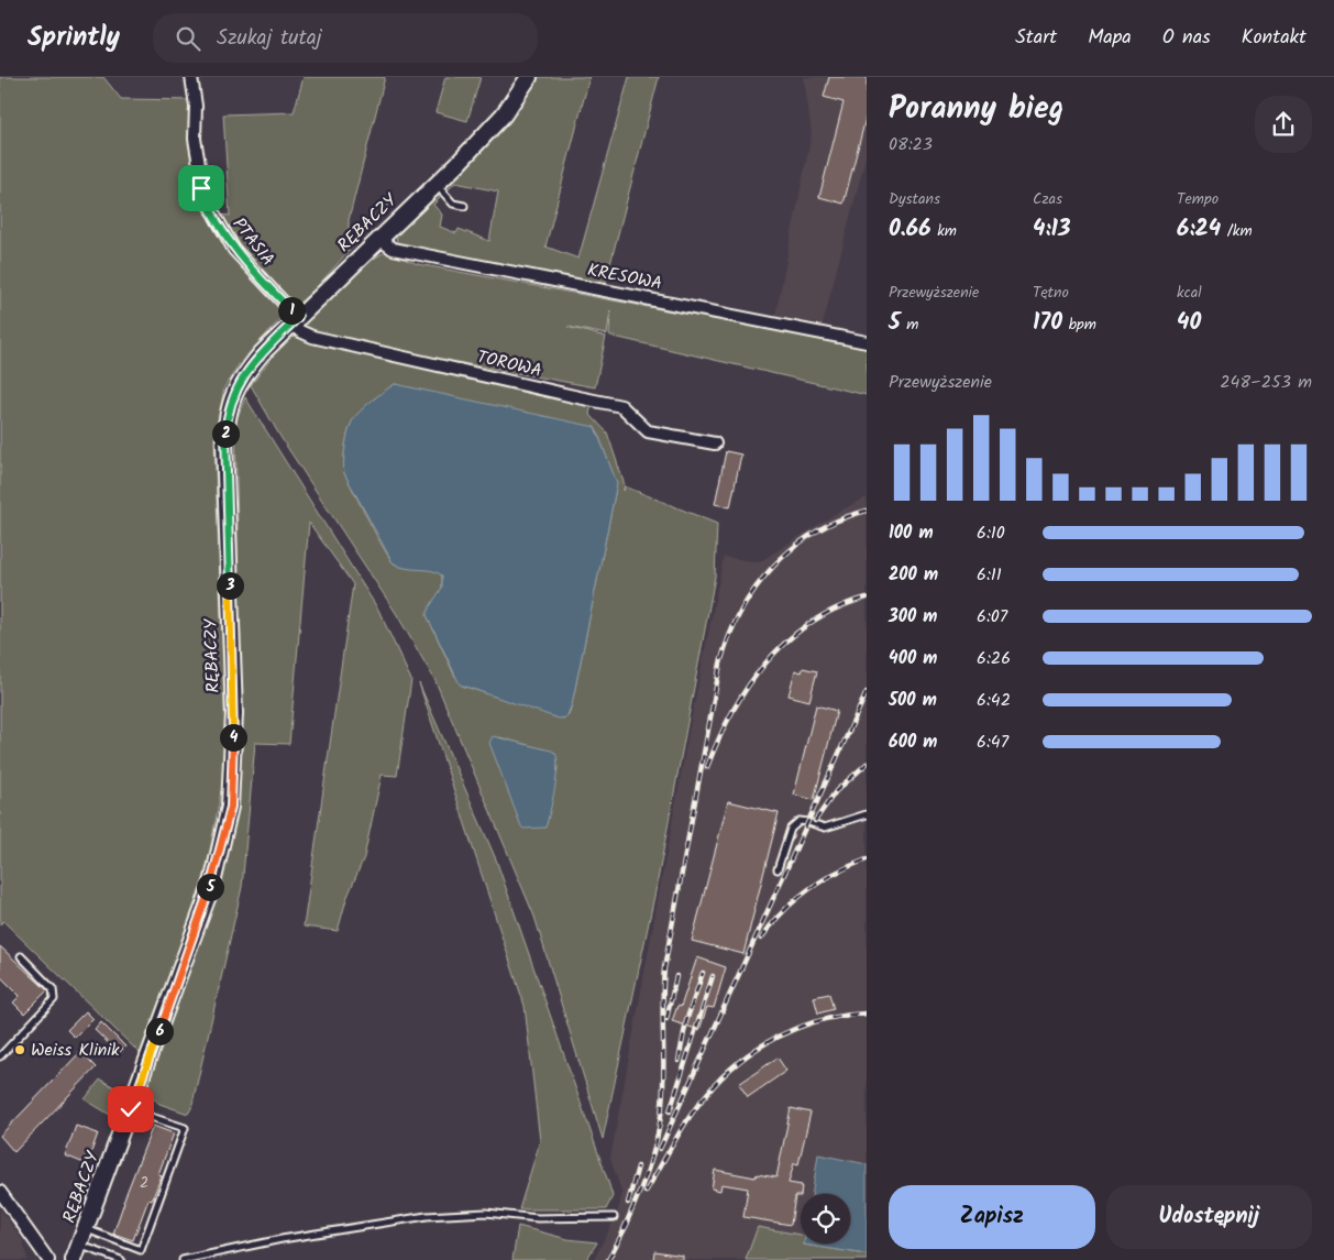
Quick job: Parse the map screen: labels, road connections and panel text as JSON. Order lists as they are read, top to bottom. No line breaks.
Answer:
{"streets":{"street":["RĘBACZY","PTASIA","KRESOWA","TOROWA"]},"crossings":[["RĘBACZY","PTASIA"],["RĘBACZY","KRESOWA"],["RĘBACZY","TOROWA"],["PTASIA","TOROWA"]],"places":["Weiss Klinik"],"house_numbers":["2"],"page":{"header":"Sprintly","search":"Szukaj tutaj","nav":["Start","Mapa","O nas","Kontakt"],"heading":["Poranny bieg","08:23"],"stats":[["Dystans","0.66 km"],["Czas","4:13"],["Tempo","6:24 /km"],["Przewyższenie","5 m"],["Tętno","170 bpm"],["kcal","40"]],"pins":["1","2","3","4","5","6"],"chart":["Przewyższenie","248–253 m"],"list":[{"name":"100 m","note":"6:10"},{"name":"200 m","note":"6:11"},{"name":"300 m","note":"6:07"},{"name":"400 m","note":"6:26"},{"name":"500 m","note":"6:42"},{"name":"600 m","note":"6:47"}],"buttons":["Zapisz","Udostępnij"]}}
